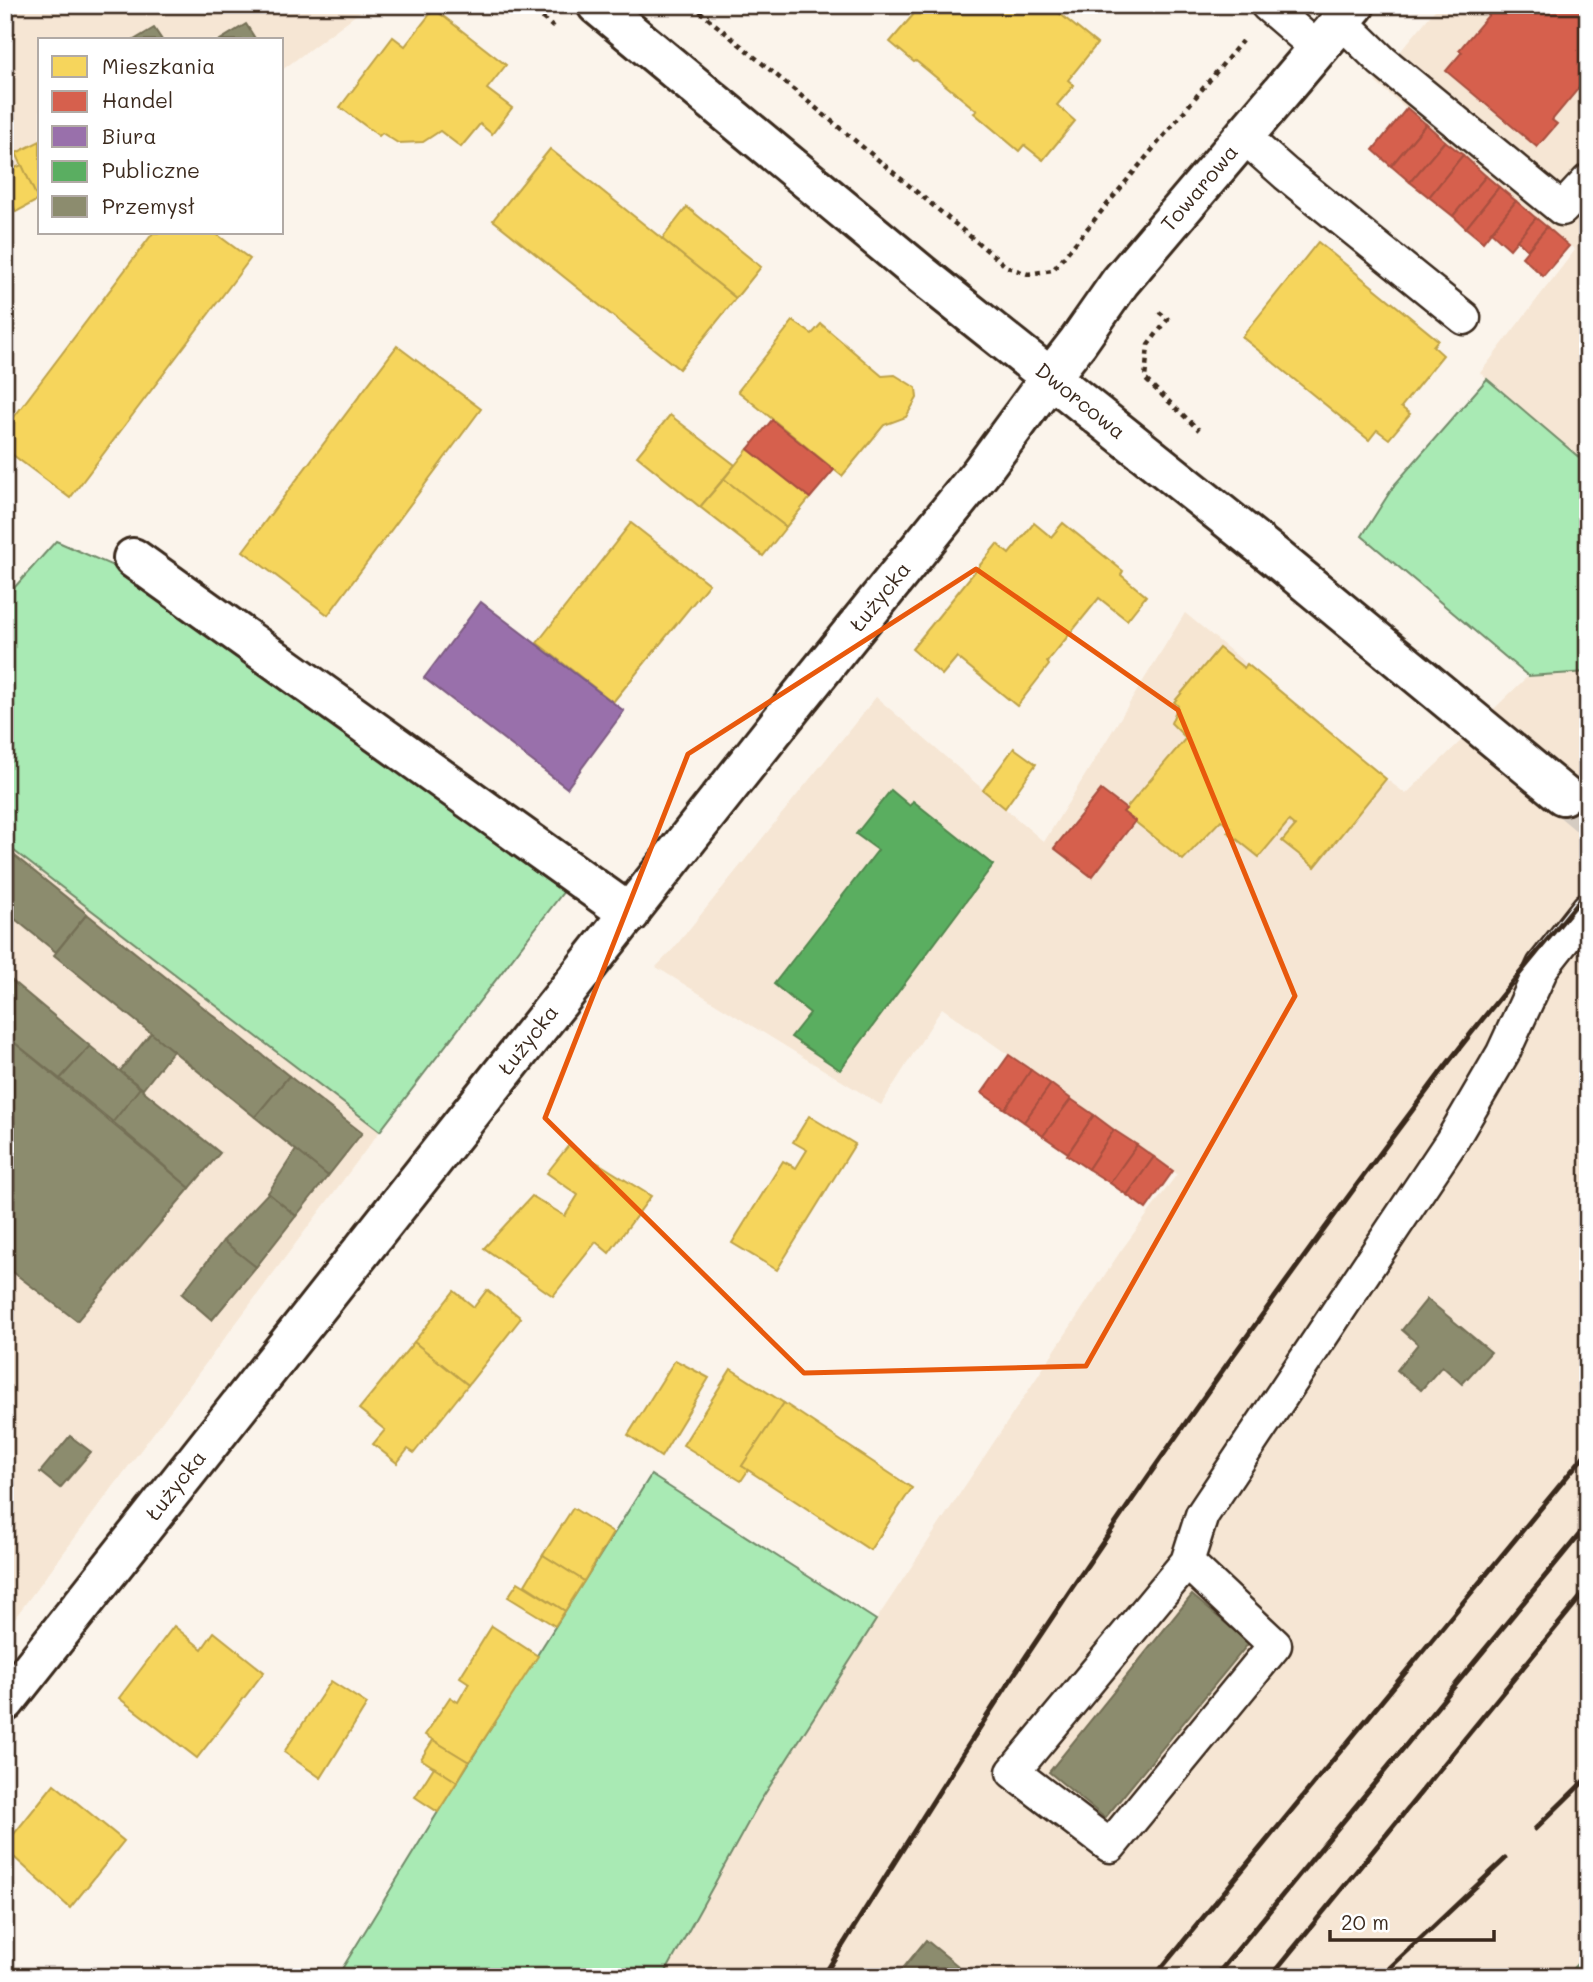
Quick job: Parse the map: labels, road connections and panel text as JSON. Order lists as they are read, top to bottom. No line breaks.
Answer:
{"streets":{"street":["Towarowa","Dworcowa","Łużycka"]},"crossings":[["Towarowa","Dworcowa"],["Towarowa","Łużycka"],["Dworcowa","Łużycka"]],"legend":["Mieszkania","Handel","Biura","Publiczne","Przemysł"],"scale_bar":"20 m"}
